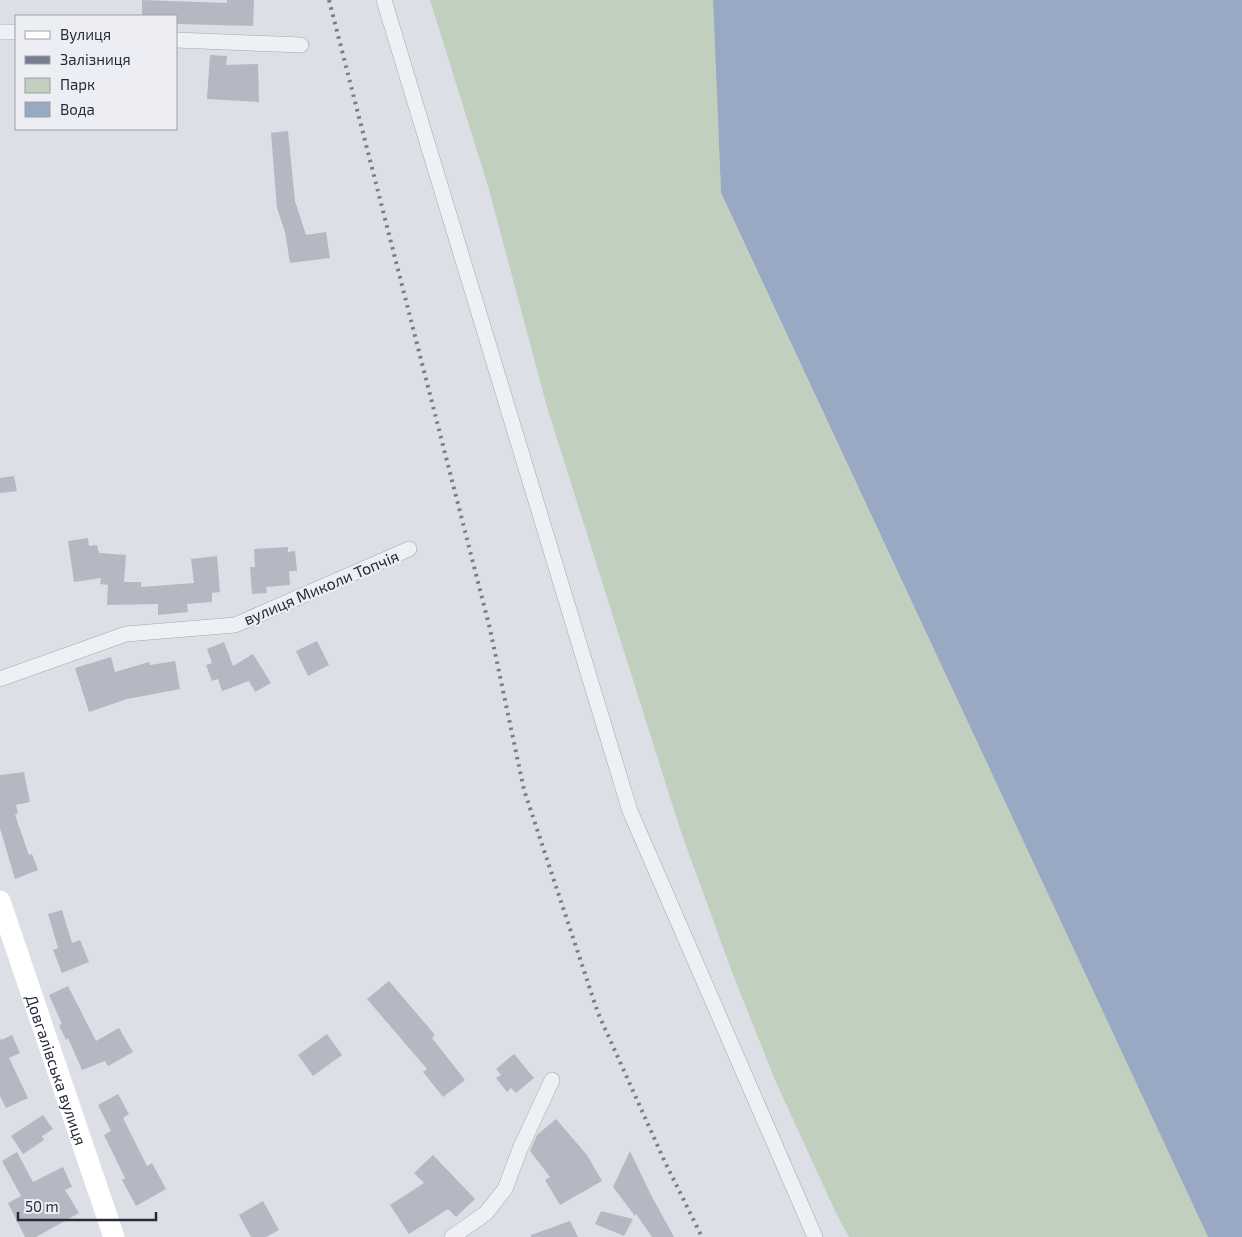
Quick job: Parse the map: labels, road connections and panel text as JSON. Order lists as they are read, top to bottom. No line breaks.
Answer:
{"streets":{"street":["вулиця Миколи Топчія","Довгалівська вулиця"]},"legend":["Вулиця","Залізниця","Парк","Вода"],"scale_bar":"50 m"}
